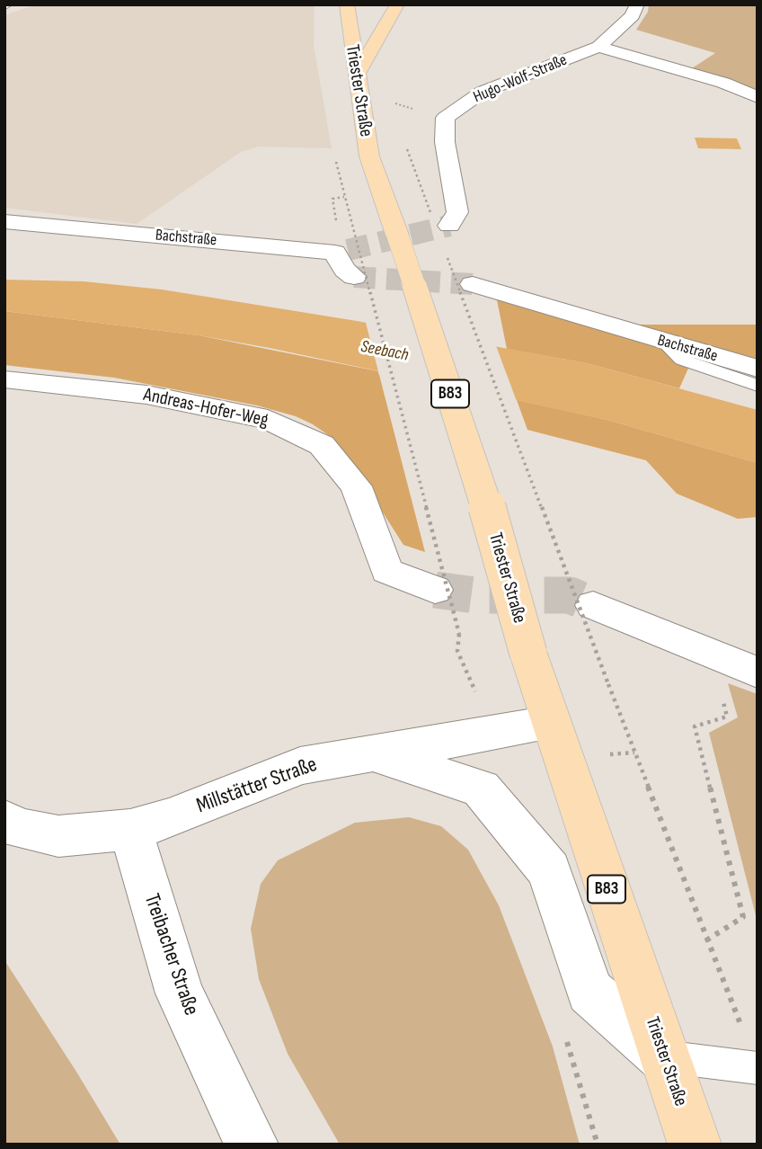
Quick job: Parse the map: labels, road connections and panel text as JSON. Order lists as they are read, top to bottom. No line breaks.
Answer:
{"streets":{"main road":["Triester Straße","B83"],"street":["Hugo-Wolf-Straße","Bachstraße","Andreas-Hofer-Weg","Millstätter Straße","Treibacher Straße"]},"crossings":[["Triester Straße","Millstätter Straße"],["Millstätter Straße","Treibacher Straße"]],"water":["Seebach"]}
